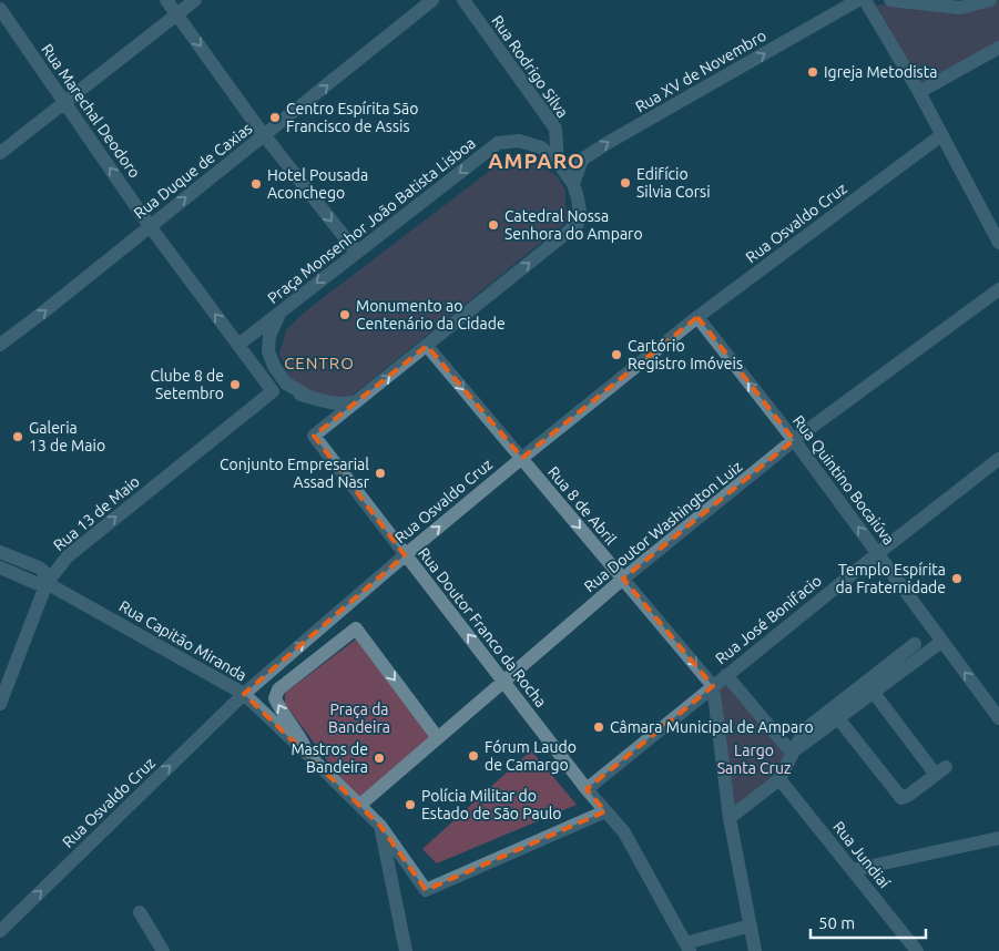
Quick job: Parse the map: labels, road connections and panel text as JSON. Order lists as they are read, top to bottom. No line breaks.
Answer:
{"streets":{"street":["Rua Rodrigo Silva","Rua XV de Novembro","Rua Marechal Deodoro","Rua Duque de Caxias","Praça Monsenhor João Batista Lisboa","Rua Osvaldo Cruz","Rua Quintino Bocaiúva","Rua 8 de Abril","Rua 13 de Maio","Rua Doutor Washington Luiz","Rua José Bonifacio","Rua Doutor Franco da Rocha","Rua Capitão Miranda","Rua Jundiaí"]},"crossings":[["Rua Rodrigo Silva","Rua XV de Novembro"],["Rua Rodrigo Silva","Praça Monsenhor João Batista Lisboa"],["Rua Marechal Deodoro","Rua Duque de Caxias"],["Rua Marechal Deodoro","Praça Monsenhor João Batista Lisboa"],["Rua Marechal Deodoro","Rua 13 de Maio"],["Rua Osvaldo Cruz","Rua Quintino Bocaiúva"],["Rua Osvaldo Cruz","Rua 8 de Abril"],["Rua Osvaldo Cruz","Rua Doutor Franco da Rocha"],["Rua Osvaldo Cruz","Rua Capitão Miranda"],["Rua Quintino Bocaiúva","Rua Doutor Washington Luiz"],["Rua Quintino Bocaiúva","Rua José Bonifacio"],["Rua 8 de Abril","Rua Doutor Washington Luiz"],["Rua 8 de Abril","Rua José Bonifacio"],["Rua 13 de Maio","Rua Capitão Miranda"],["Rua Doutor Washington Luiz","Rua Doutor Franco da Rocha"],["Rua Doutor Washington Luiz","Rua Capitão Miranda"],["Rua José Bonifacio","Rua Doutor Franco da Rocha"],["Rua Doutor Franco da Rocha","Rua Capitão Miranda"]],"one_way":["Rua XV de Novembro","Rua Marechal Deodoro","Rua Duque de Caxias","Praça Monsenhor João Batista Lisboa","Rua Osvaldo Cruz","Rua Quintino Bocaiúva","Rua 8 de Abril","Rua 13 de Maio"],"districts":["AMPARO","CENTRO"],"parks":["Praça da Bandeira","Largo Santa Cruz"],"places":["Igreja Metodista","Centro Espírita São Francisco de Assis","Edifício Silvia Corsi","Hotel Pousada Aconchego","Catedral Nossa Senhora do Amparo","Monumento ao Centenário da Cidade","Cartório Registro Imóveis","Clube 8 de Setembro","Galeria 13 de Maio","Conjunto Empresarial Assad Nasr","Templo Espírita da Fraternidade","Câmara Municipal de Amparo","Fórum Laudo de Camargo","Mastros de Bandeira","Polícia Militar do Estado de São Paulo"],"scale_bar":"50 m"}
